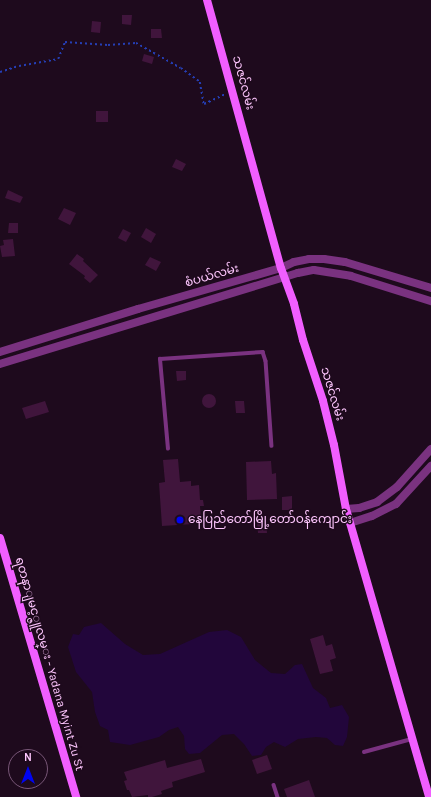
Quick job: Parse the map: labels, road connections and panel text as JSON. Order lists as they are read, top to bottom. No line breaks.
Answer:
{"streets":{"main road":["သဇင်လမ်း","ရတနာျမင့္ဇူလမ္း - Yadana Myint Zu St"],"street":["စံပယ်လမ်း"]},"crossings":[["သဇင်လမ်း","စံပယ်လမ်း"]],"places":["နေပြည်တော်မြို့တော်ဝန်ကျောင်း"],"north":"top"}
